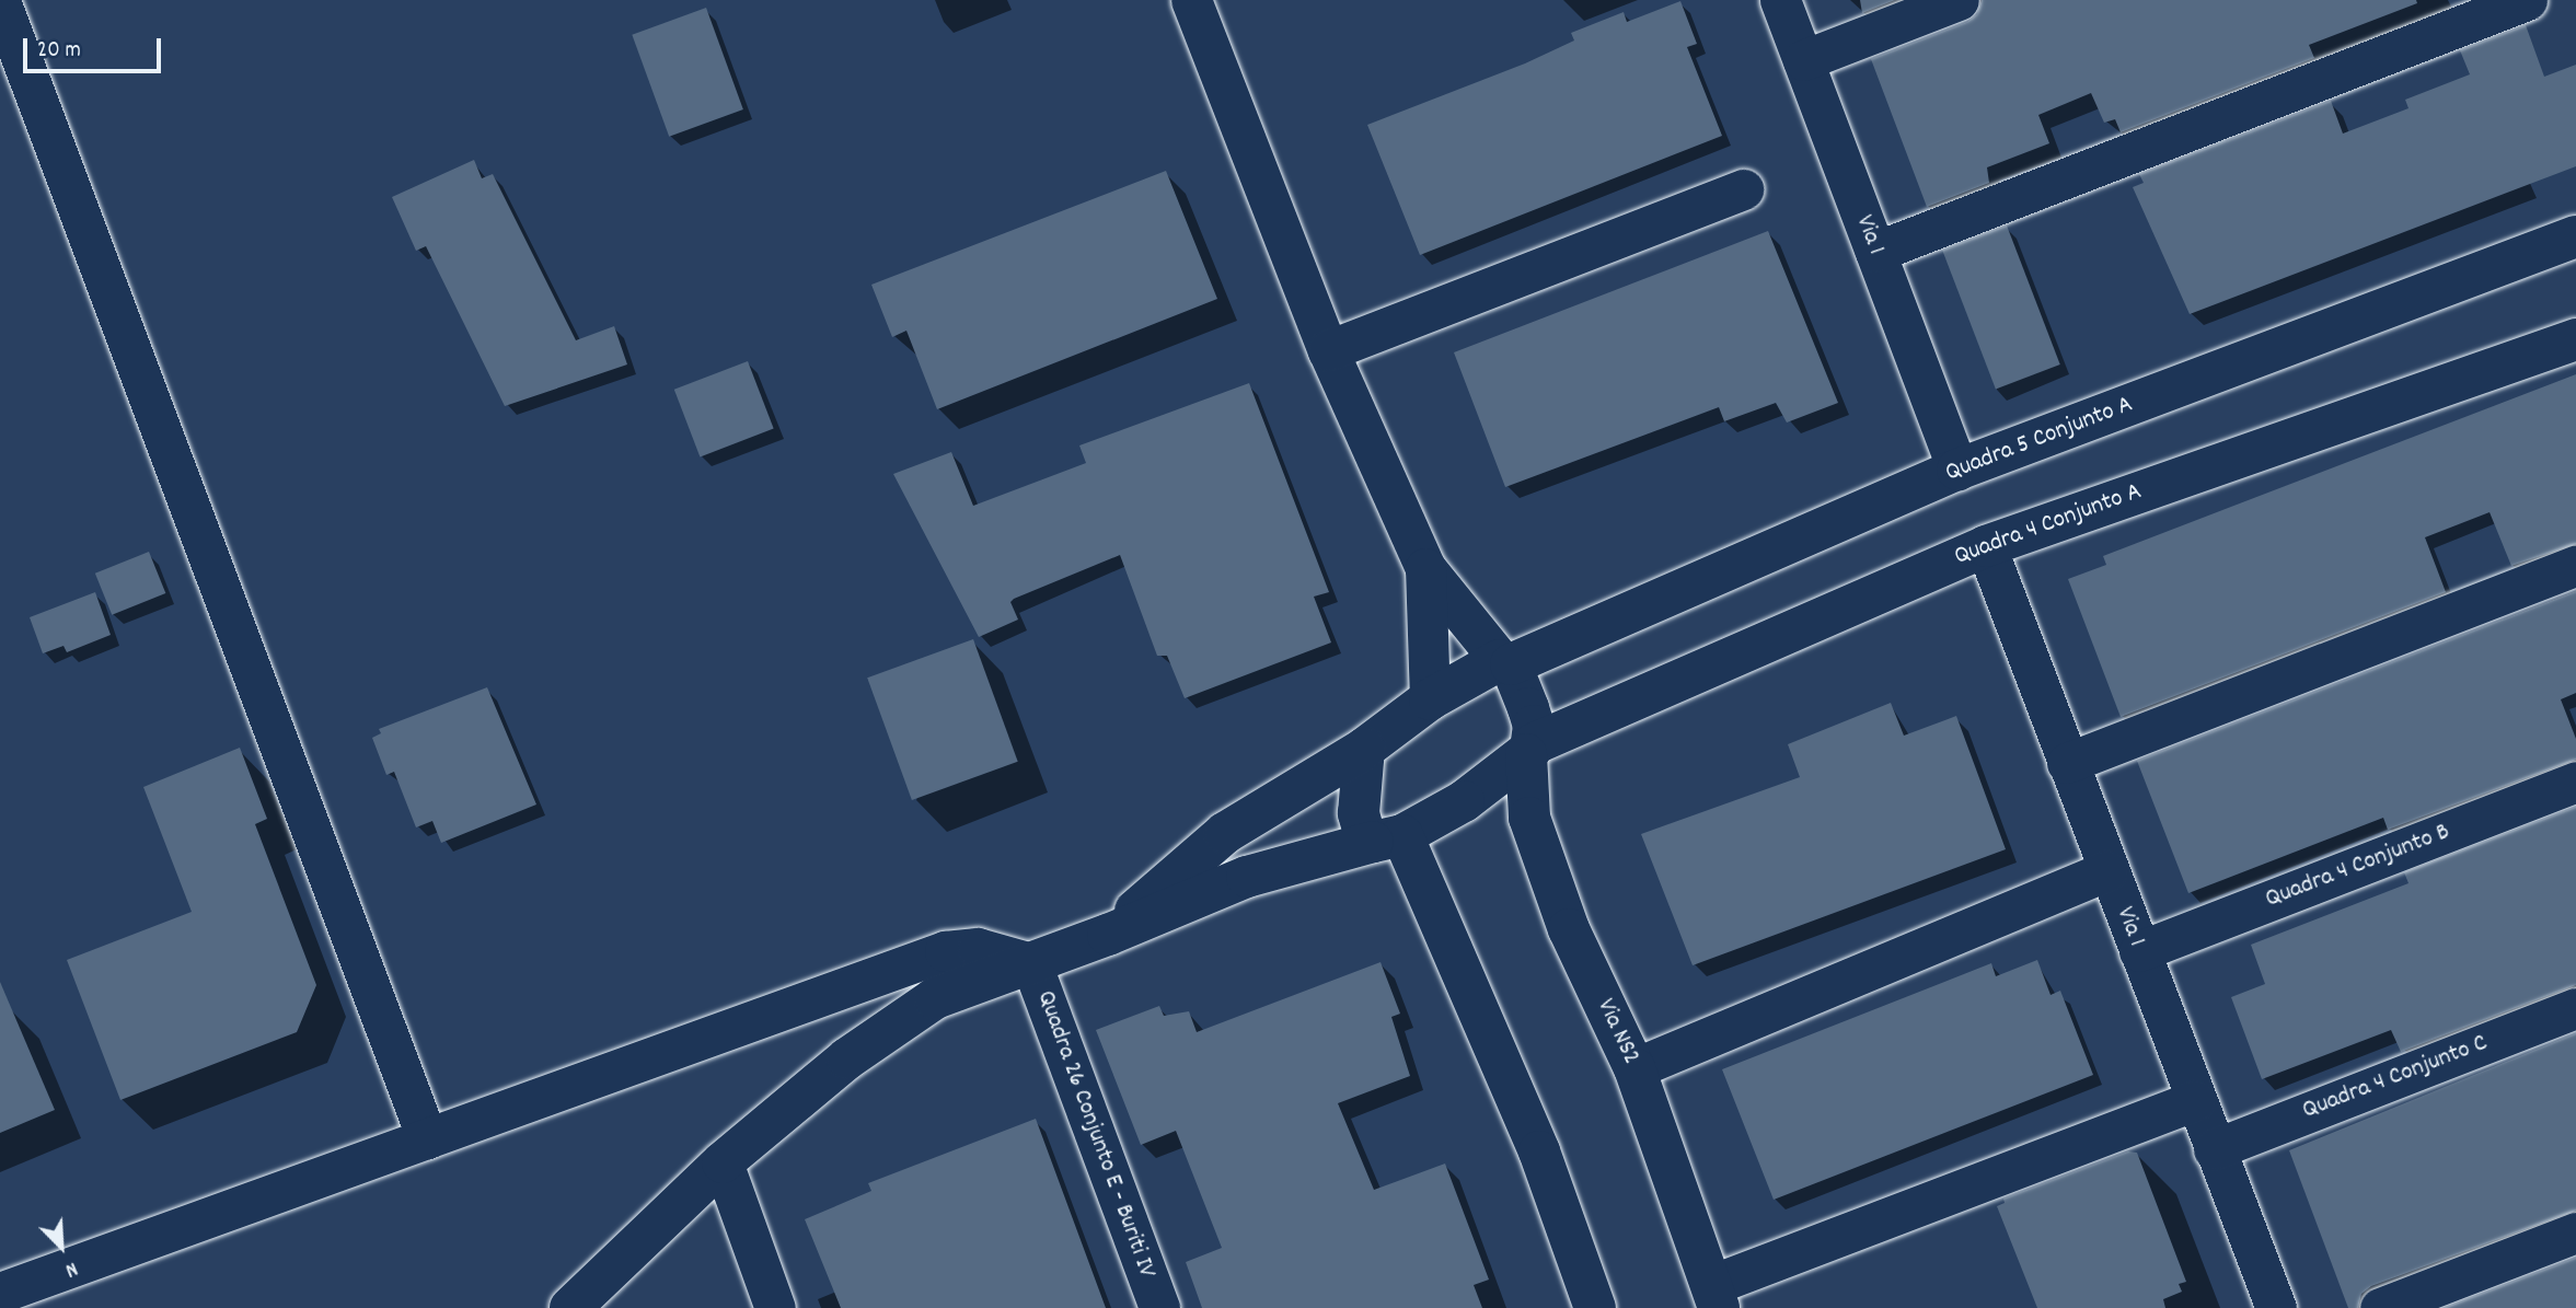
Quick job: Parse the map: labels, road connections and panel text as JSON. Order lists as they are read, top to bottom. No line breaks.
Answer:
{"streets":{"street":["Via 1","Quadra 5 Conjunto A","Quadra 4 Conjunto A","Quadra 4 Conjunto B","Via NS2","Quadra 4 Conjunto C","Quadra 26 Conjunto E - Buriti IV"]},"crossings":[["Via 1","Quadra 5 Conjunto A"],["Via 1","Quadra 4 Conjunto A"],["Via 1","Quadra 4 Conjunto B"],["Via 1","Quadra 4 Conjunto C"],["Quadra 5 Conjunto A","Quadra 4 Conjunto A"],["Quadra 5 Conjunto A","Via NS2"],["Quadra 4 Conjunto A","Via NS2"],["Quadra 4 Conjunto A","Quadra 26 Conjunto E - Buriti IV"]],"scale_bar":"20 m","north":"bottom right"}
